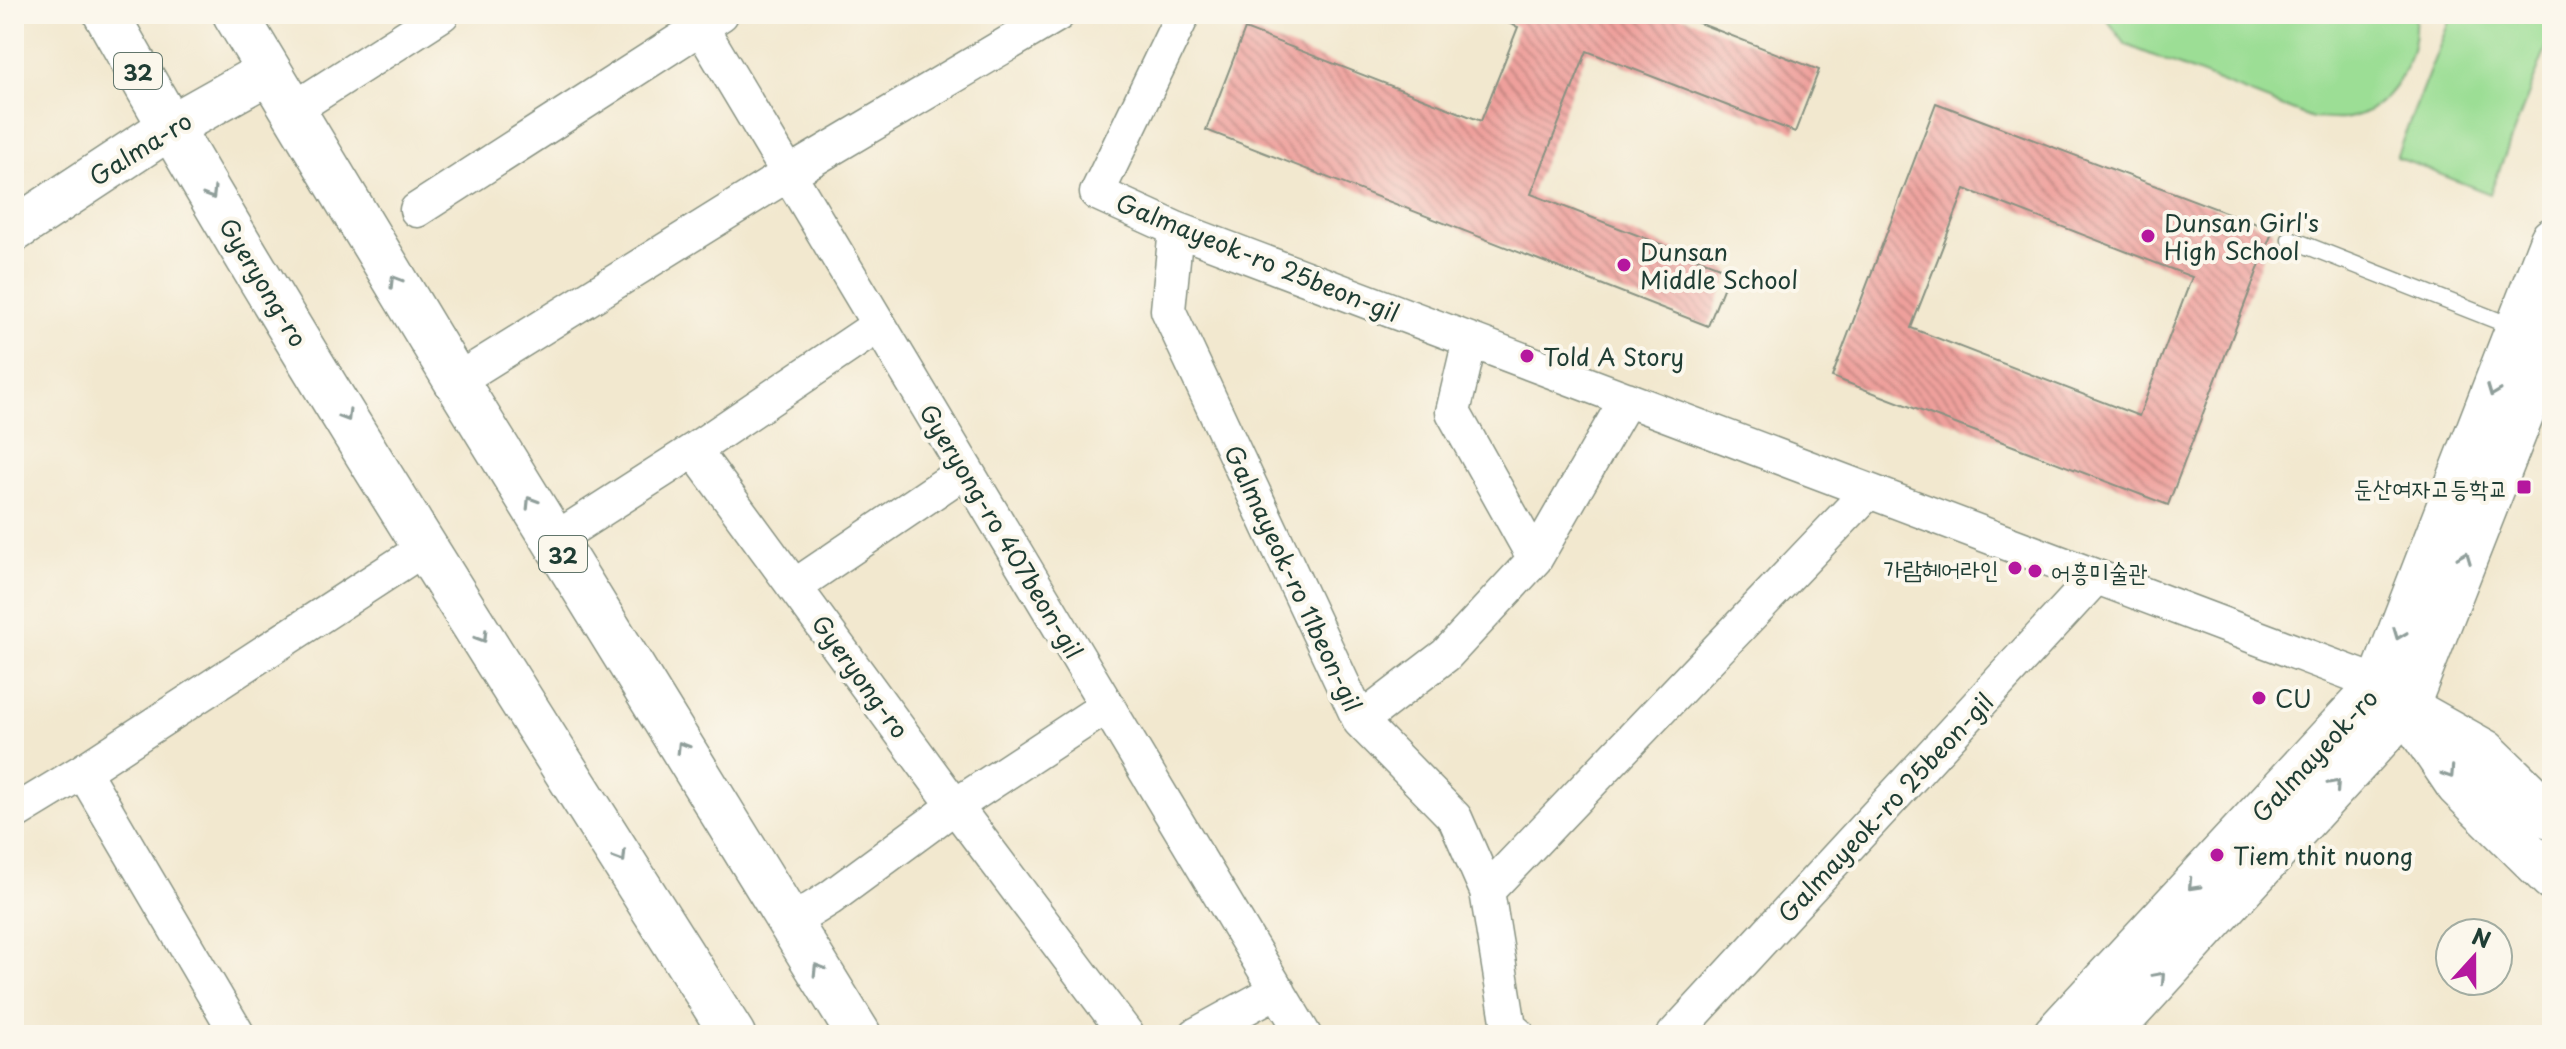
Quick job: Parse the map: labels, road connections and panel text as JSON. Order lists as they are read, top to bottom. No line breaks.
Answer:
{"streets":{"main road":["32","Galma-ro","Gyeryong-ro","Galmayeok-ro"],"street":["Galmayeok-ro 25beon-gil","Gyeryong-ro 407beon-gil","Galmayeok-ro 11beon-gil"]},"crossings":[["32","Galma-ro"],["Galma-ro","Gyeryong-ro"],["Galmayeok-ro 25beon-gil","Galmayeok-ro 11beon-gil"],["Galmayeok-ro 25beon-gil","Galmayeok-ro"]],"places":{"other":["Dunsan Girl's High School","Dunsan Middle School","Told A Story","가람헤어라인","어흥미술관","CU","Tiem thit nuong"],"transit":["둔산여자고등학교"]},"north":"top"}
